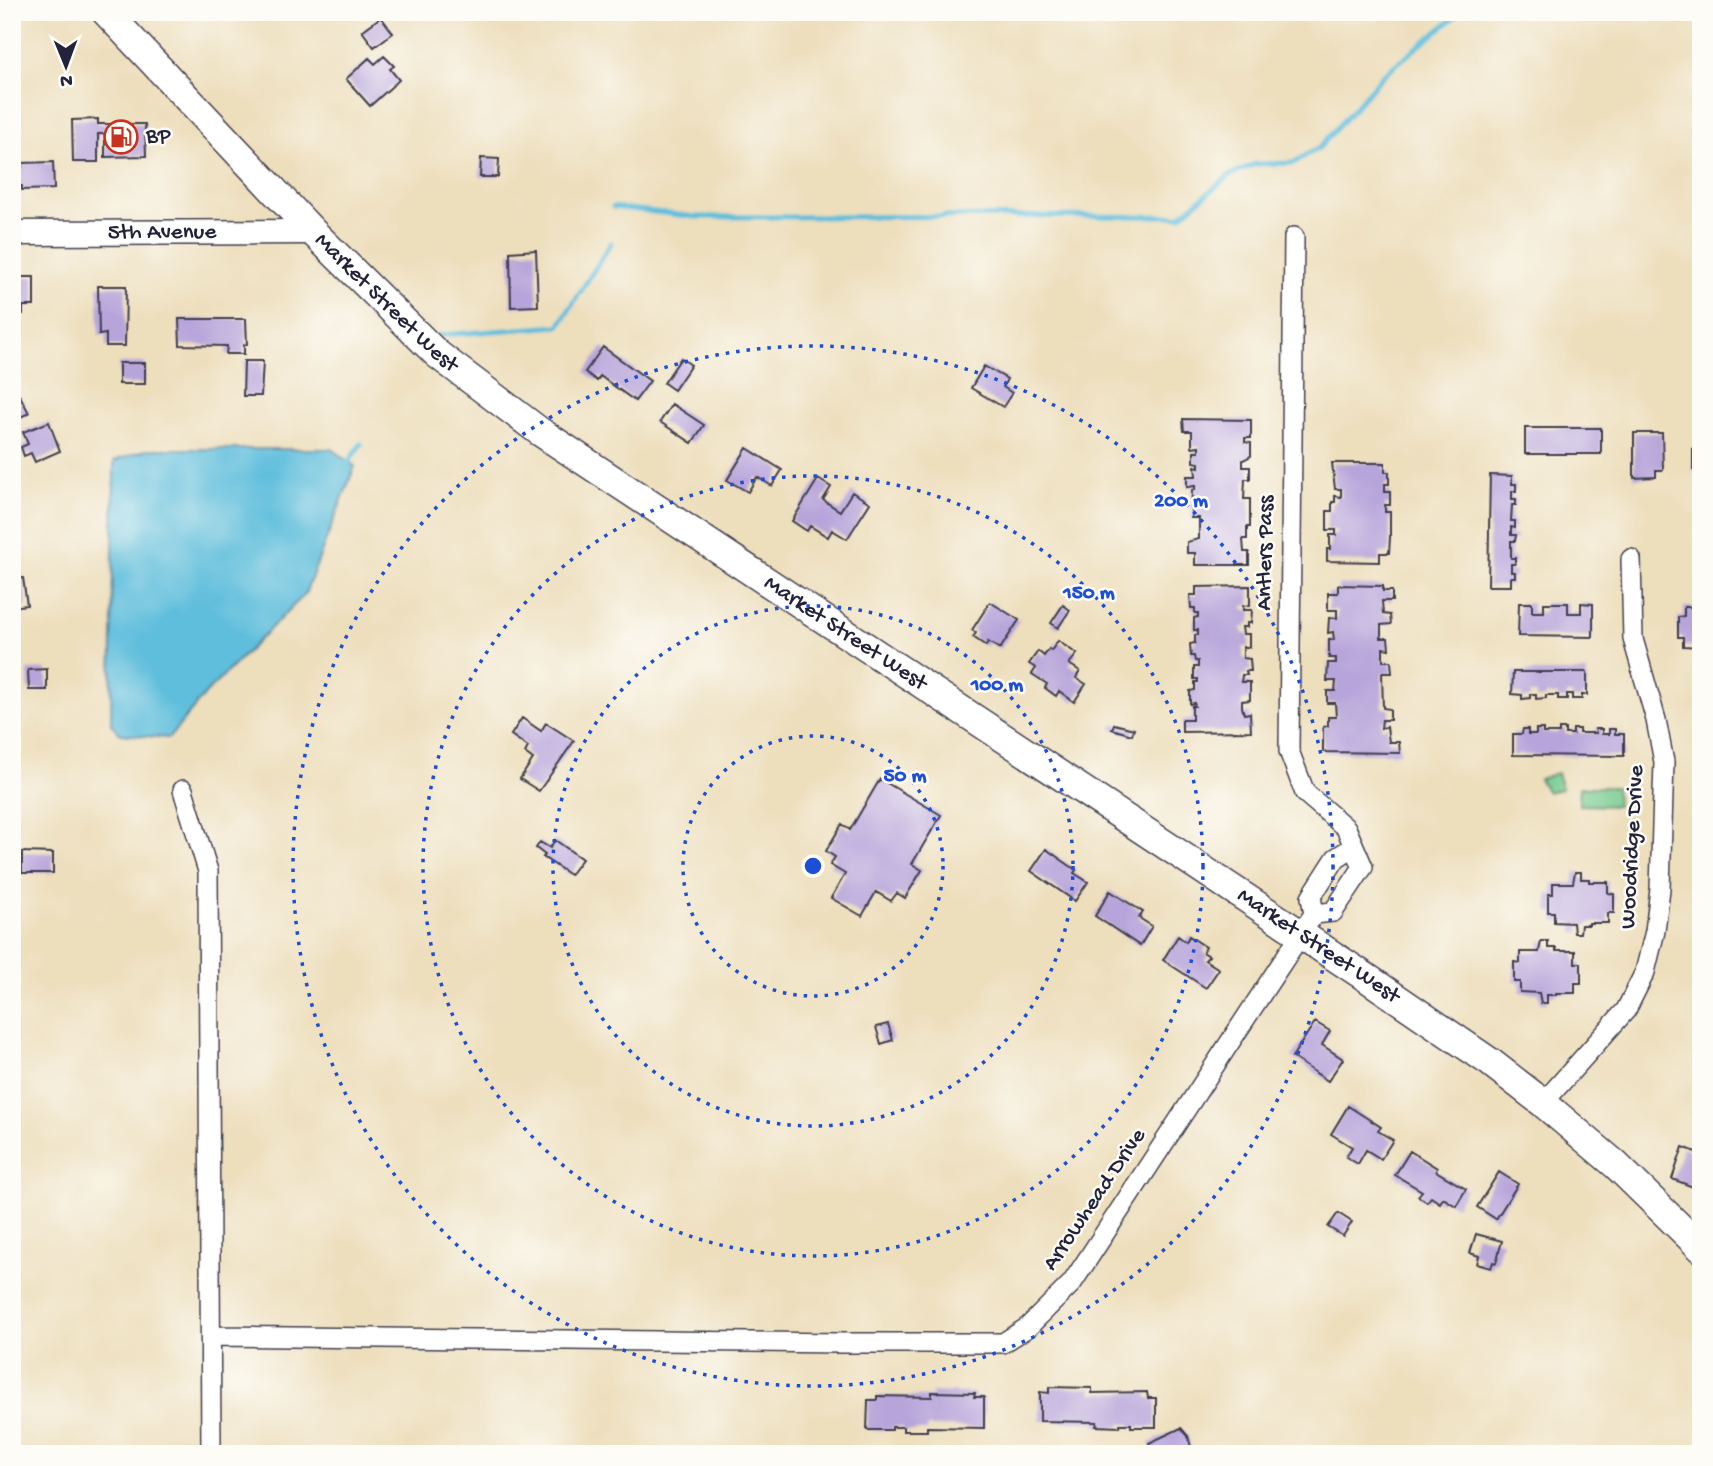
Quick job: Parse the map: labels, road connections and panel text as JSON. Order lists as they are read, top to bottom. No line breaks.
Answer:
{"streets":{"main road":["Market Street West"],"street":["5th Avenue","Antlers Pass","Woodridge Drive","Arrowhead Drive"]},"crossings":[["5th Avenue","Market Street West"],["Market Street West","Antlers Pass"],["Market Street West","Woodridge Drive"],["Market Street West","Arrowhead Drive"],["Antlers Pass","Arrowhead Drive"]],"places":{"fuel station":["BP"]},"north":"bottom","rings":["200 m","150 m","100 m","50 m"]}
